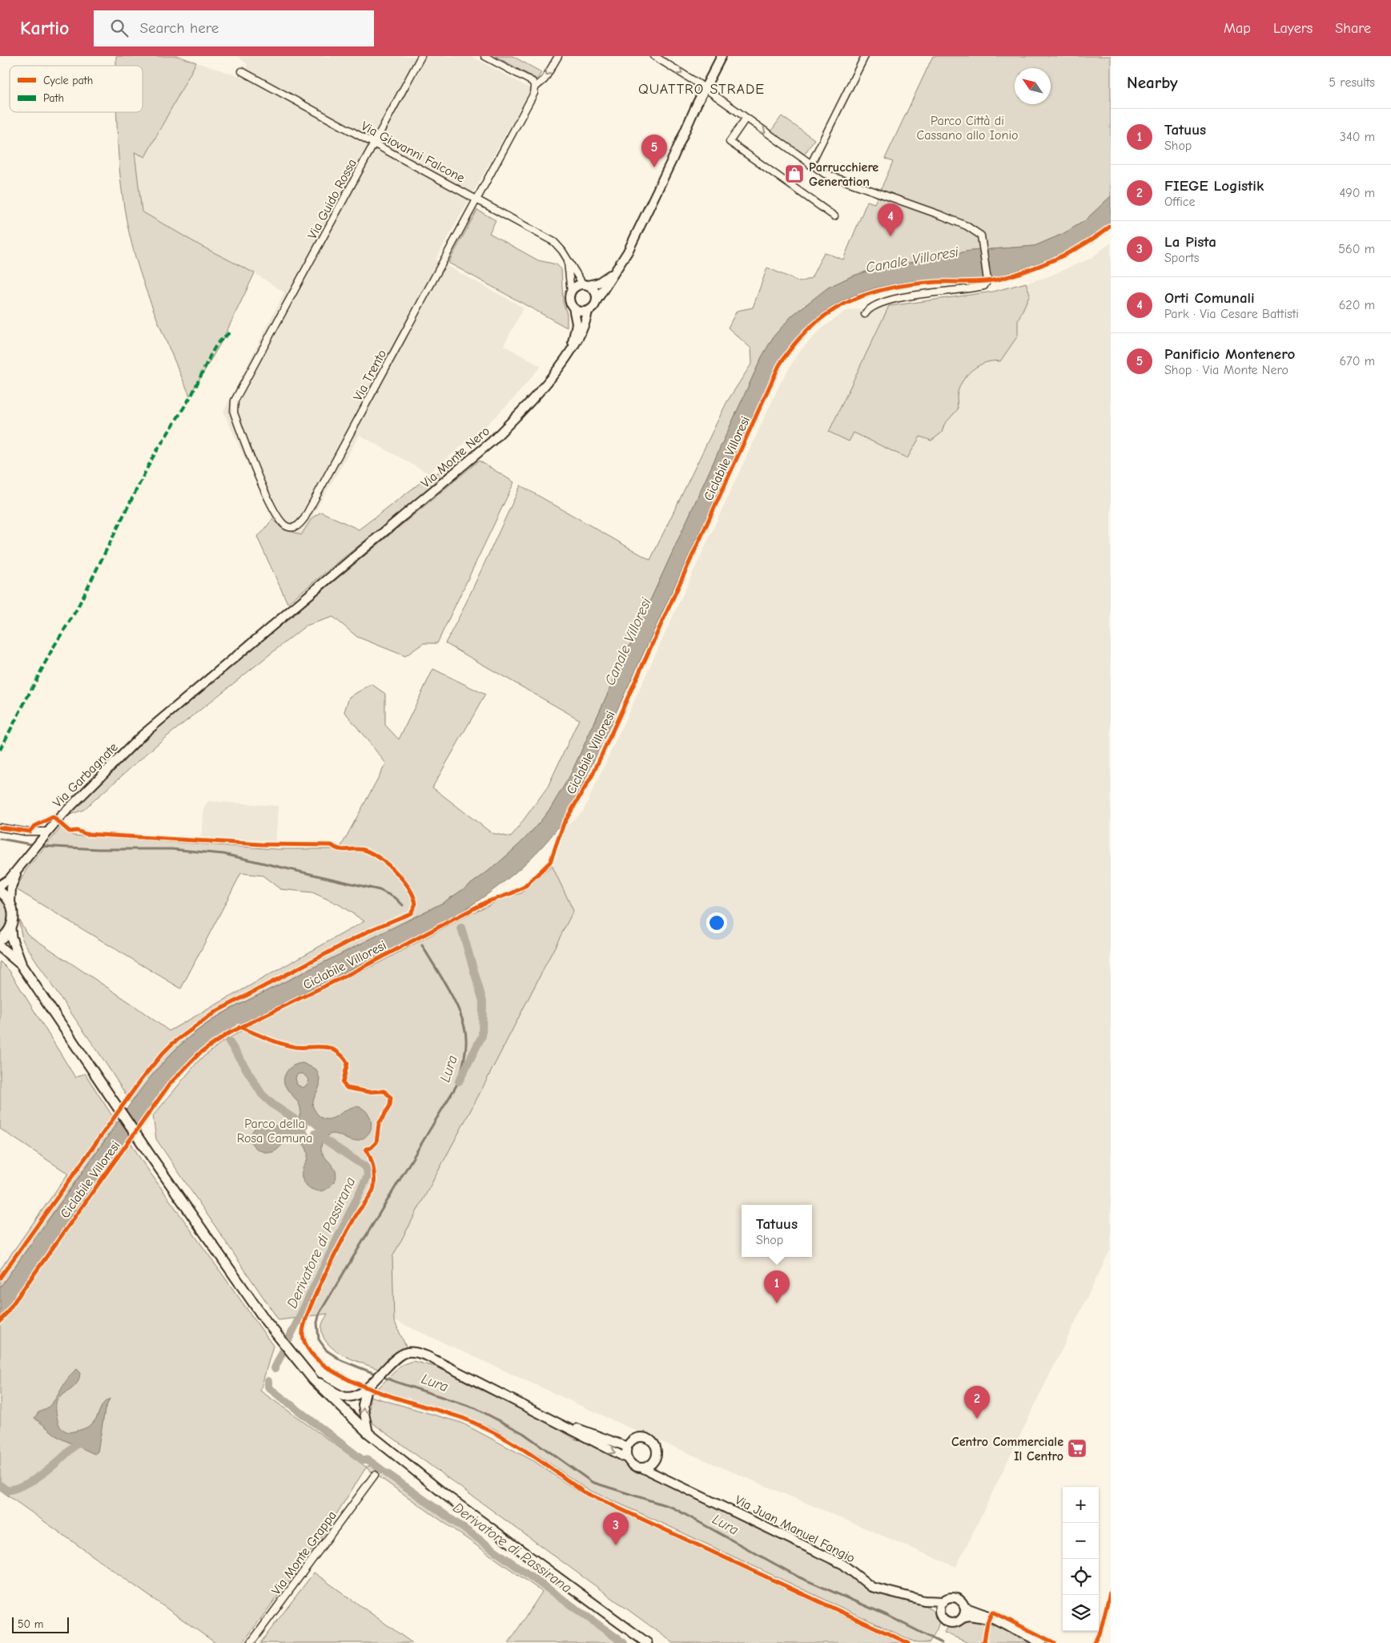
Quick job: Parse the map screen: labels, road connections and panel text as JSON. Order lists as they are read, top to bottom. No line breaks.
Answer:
{"streets":{"street":["Via Giovanni Falcone","Via Guido Rossa","Via Trento","Via Monte Nero","Via Garbagnate","Via Juan Manuel Fangio","Via Monte Grappa"],"cycle path":["Ciclabile Villoresi"]},"crossings":[["Via Giovanni Falcone","Via Guido Rossa"],["Via Giovanni Falcone","Via Trento"],["Via Giovanni Falcone","Via Monte Nero"],["Via Guido Rossa","Via Trento"],["Via Monte Nero","Via Garbagnate"]],"districts":["QUATTRO STRADE"],"water":["Canale Villoresi","Lura","Derivatore di Passirana"],"parks":["Parco Città di Cassano allo Ionio","Parco della Rosa Camuna"],"places":{"shop":["Parrucchiere Generation"],"supermarket":["Centro Commerciale Il Centro"]},"legend":["Cycle path","Path"],"scale_bar":"50 m","north":"top left","page":{"header":"Kartio","search":"Search here","nav":["Map","Layers","Share"],"heading":["Nearby","5 results"],"list":[{"mark":"1","name":"Tatuus","note":"Shop","value":"340 m"},{"mark":"2","name":"FIEGE Logistik","note":"Office","value":"490 m"},{"mark":"3","name":"La Pista","note":"Sports","value":"560 m"},{"mark":"4","name":"Orti Comunali","note":"Park · Via Cesare Battisti","value":"620 m"},{"mark":"5","name":"Panificio Montenero","note":"Shop · Via Monte Nero","value":"670 m"}],"pins":["5","4","1","2","3"],"popup":["Tatuus","Shop"],"map_buttons":["+","−"],"scale":"50 m"}}
